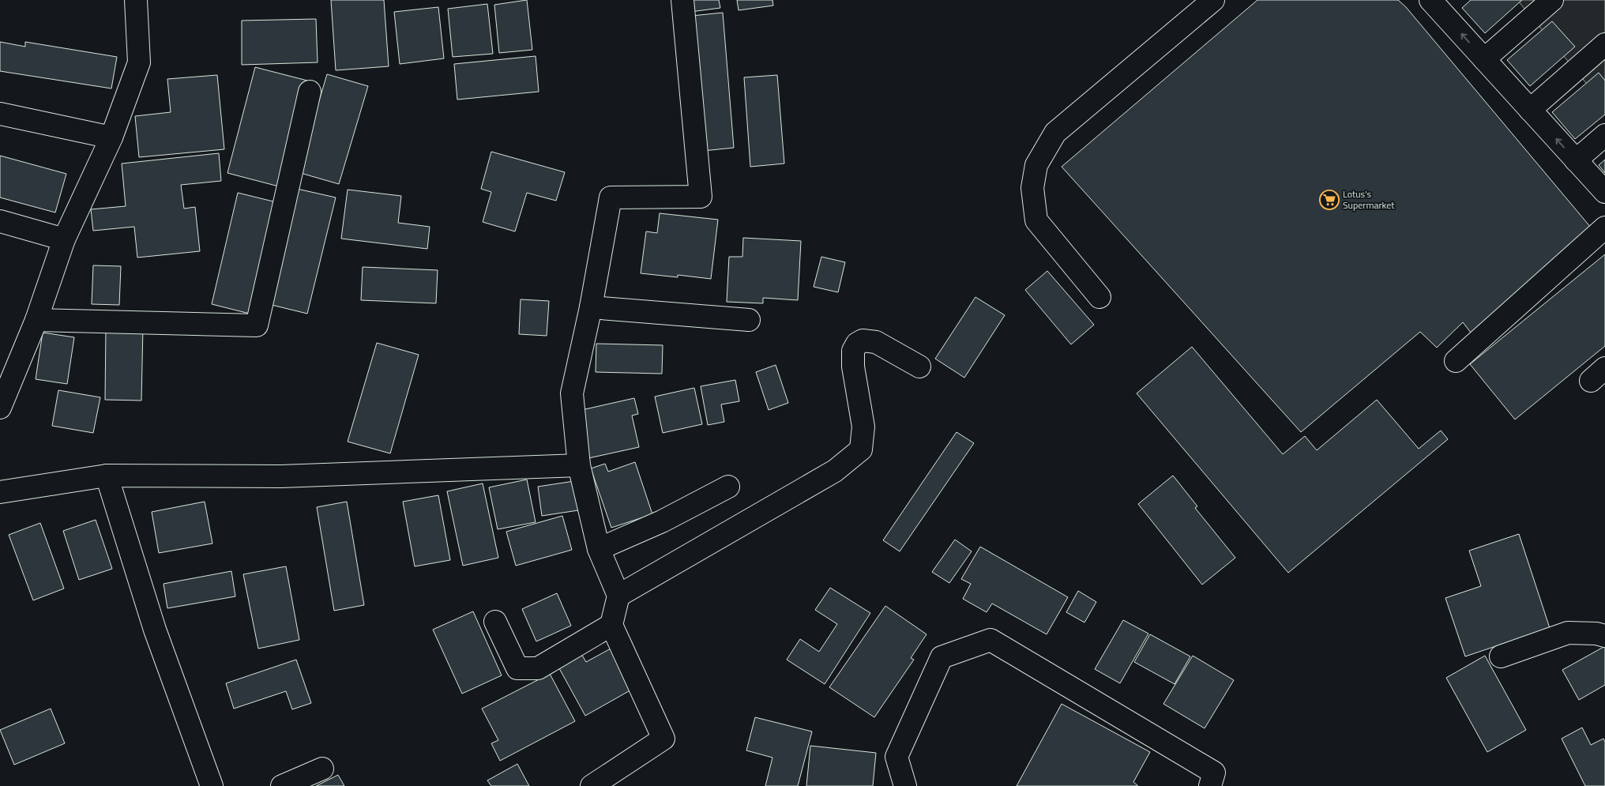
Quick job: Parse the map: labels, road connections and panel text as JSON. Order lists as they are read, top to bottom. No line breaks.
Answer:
{"places":{"supermarket":["Lotus's Supermarket"]}}
